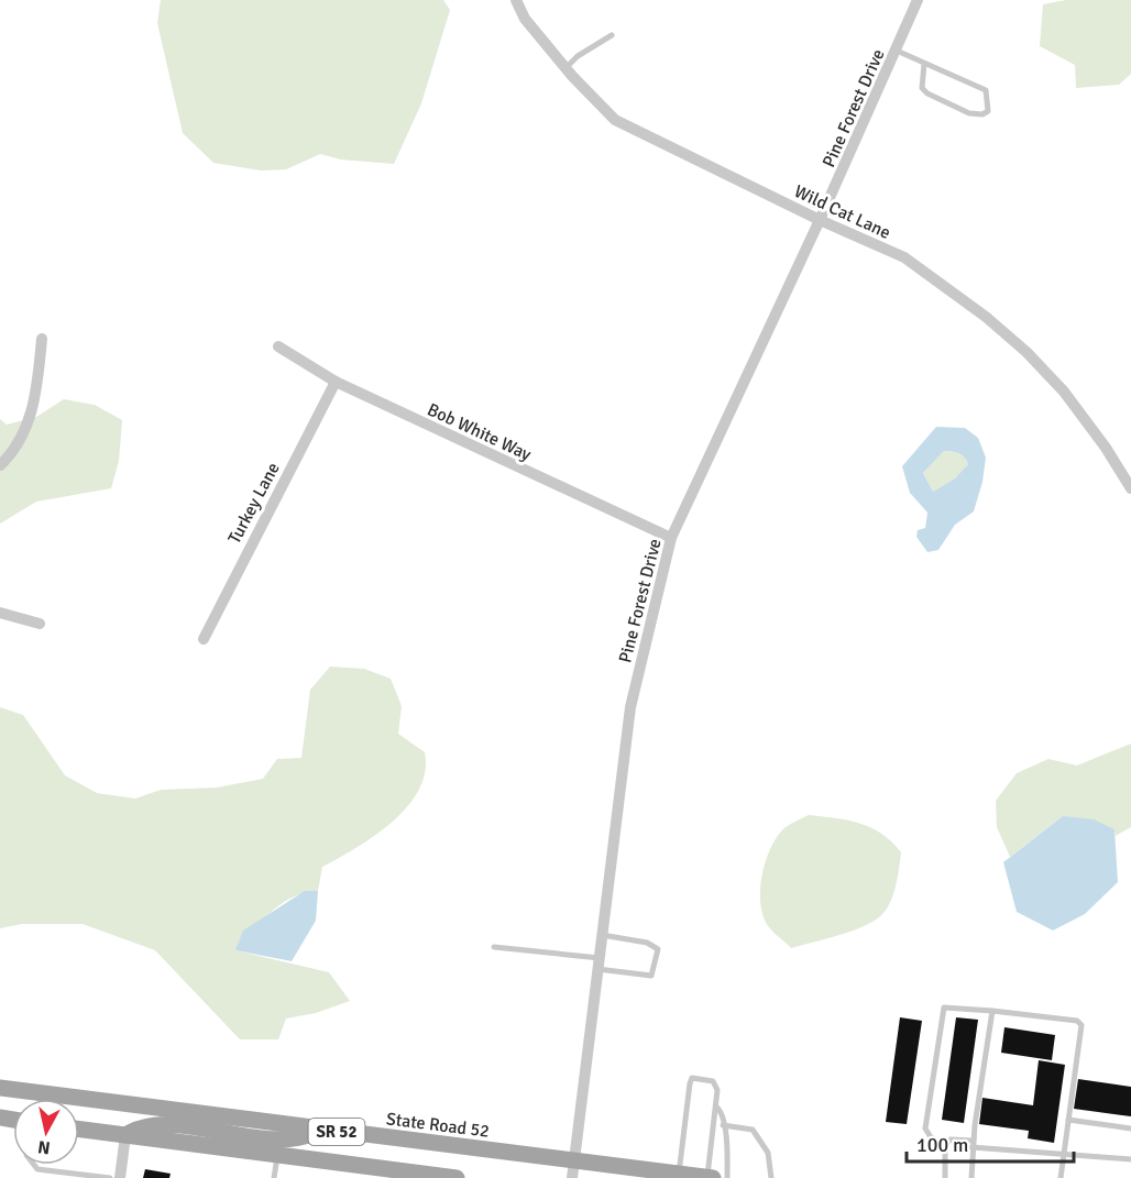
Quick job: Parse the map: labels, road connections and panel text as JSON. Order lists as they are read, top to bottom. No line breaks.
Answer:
{"streets":{"main road":["State Road 52","SR 52"],"street":["Pine Forest Drive","Wild Cat Lane","Bob White Way","Turkey Lane"]},"crossings":[["Pine Forest Drive","Wild Cat Lane"],["Pine Forest Drive","Bob White Way"],["Pine Forest Drive","State Road 52"],["Bob White Way","Turkey Lane"]],"scale_bar":"100 m","north":"bottom"}
